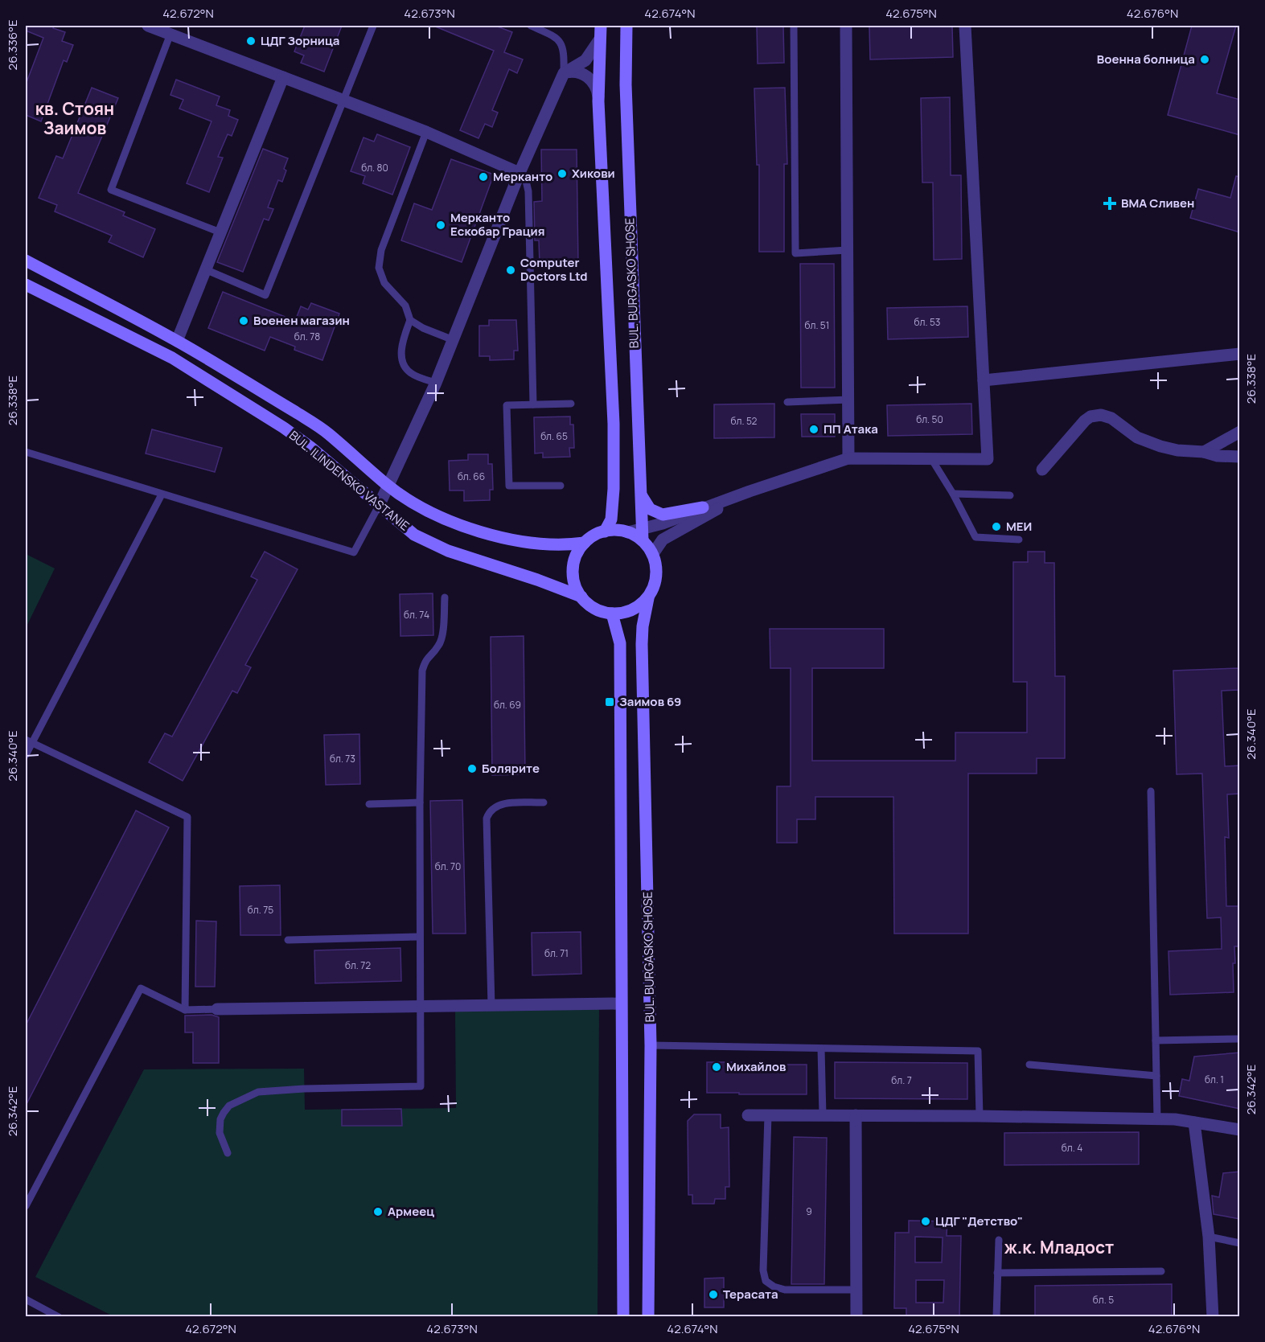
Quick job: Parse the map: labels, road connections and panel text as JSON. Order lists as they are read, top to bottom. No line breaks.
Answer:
{"streets":{"main road":["BUL. BURGASKO SHOSE","BUL. ILINDENSKO VASTANIE"]},"crossings":[["BUL. BURGASKO SHOSE","BUL. ILINDENSKO VASTANIE"]],"districts":["кв. Стоян Заимов","ж.к. Младост"],"places":{"other":["ЦДГ Зорница","Военна болница","Хикови","Мерканто","Мерканто Ескобар Грация","Computer Doctors Ltd","Военен магазин","ПП Атака","МЕИ","Болярите","Михайлов","Армеец","ЦДГ \"Детство\"","Терасата"],"health":["ВМА Сливен"],"transit":["Заимов 69"]},"house_numbers":["бл. 80","бл. 53","бл. 51","бл. 78","бл. 50","бл. 52","бл. 65","бл. 66","бл. 74","бл. 69","бл. 73","бл. 70","бл. 75","бл. 71","бл. 72","бл. 1","бл. 7","бл. 4","9","бл. 5"],"coordinates":["42.672°N","42.673°N","42.674°N","42.675°N","42.676°N","26.336°E","26.338°E","26.340°E","26.342°E"]}
